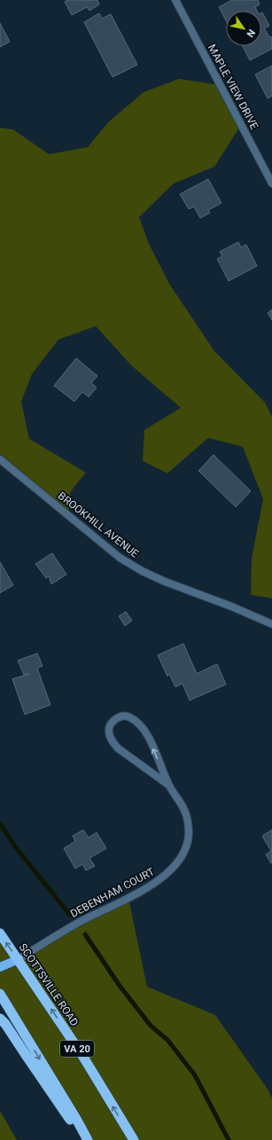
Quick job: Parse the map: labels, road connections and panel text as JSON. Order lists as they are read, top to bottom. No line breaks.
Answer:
{"streets":{"highway":["SCOTTSVILLE ROAD","VA 20"],"street":["MAPLE VIEW DRIVE","BROOKHILL AVENUE","DEBENHAM COURT"]},"crossings":[["DEBENHAM COURT","SCOTTSVILLE ROAD"]],"north":"bottom right"}
